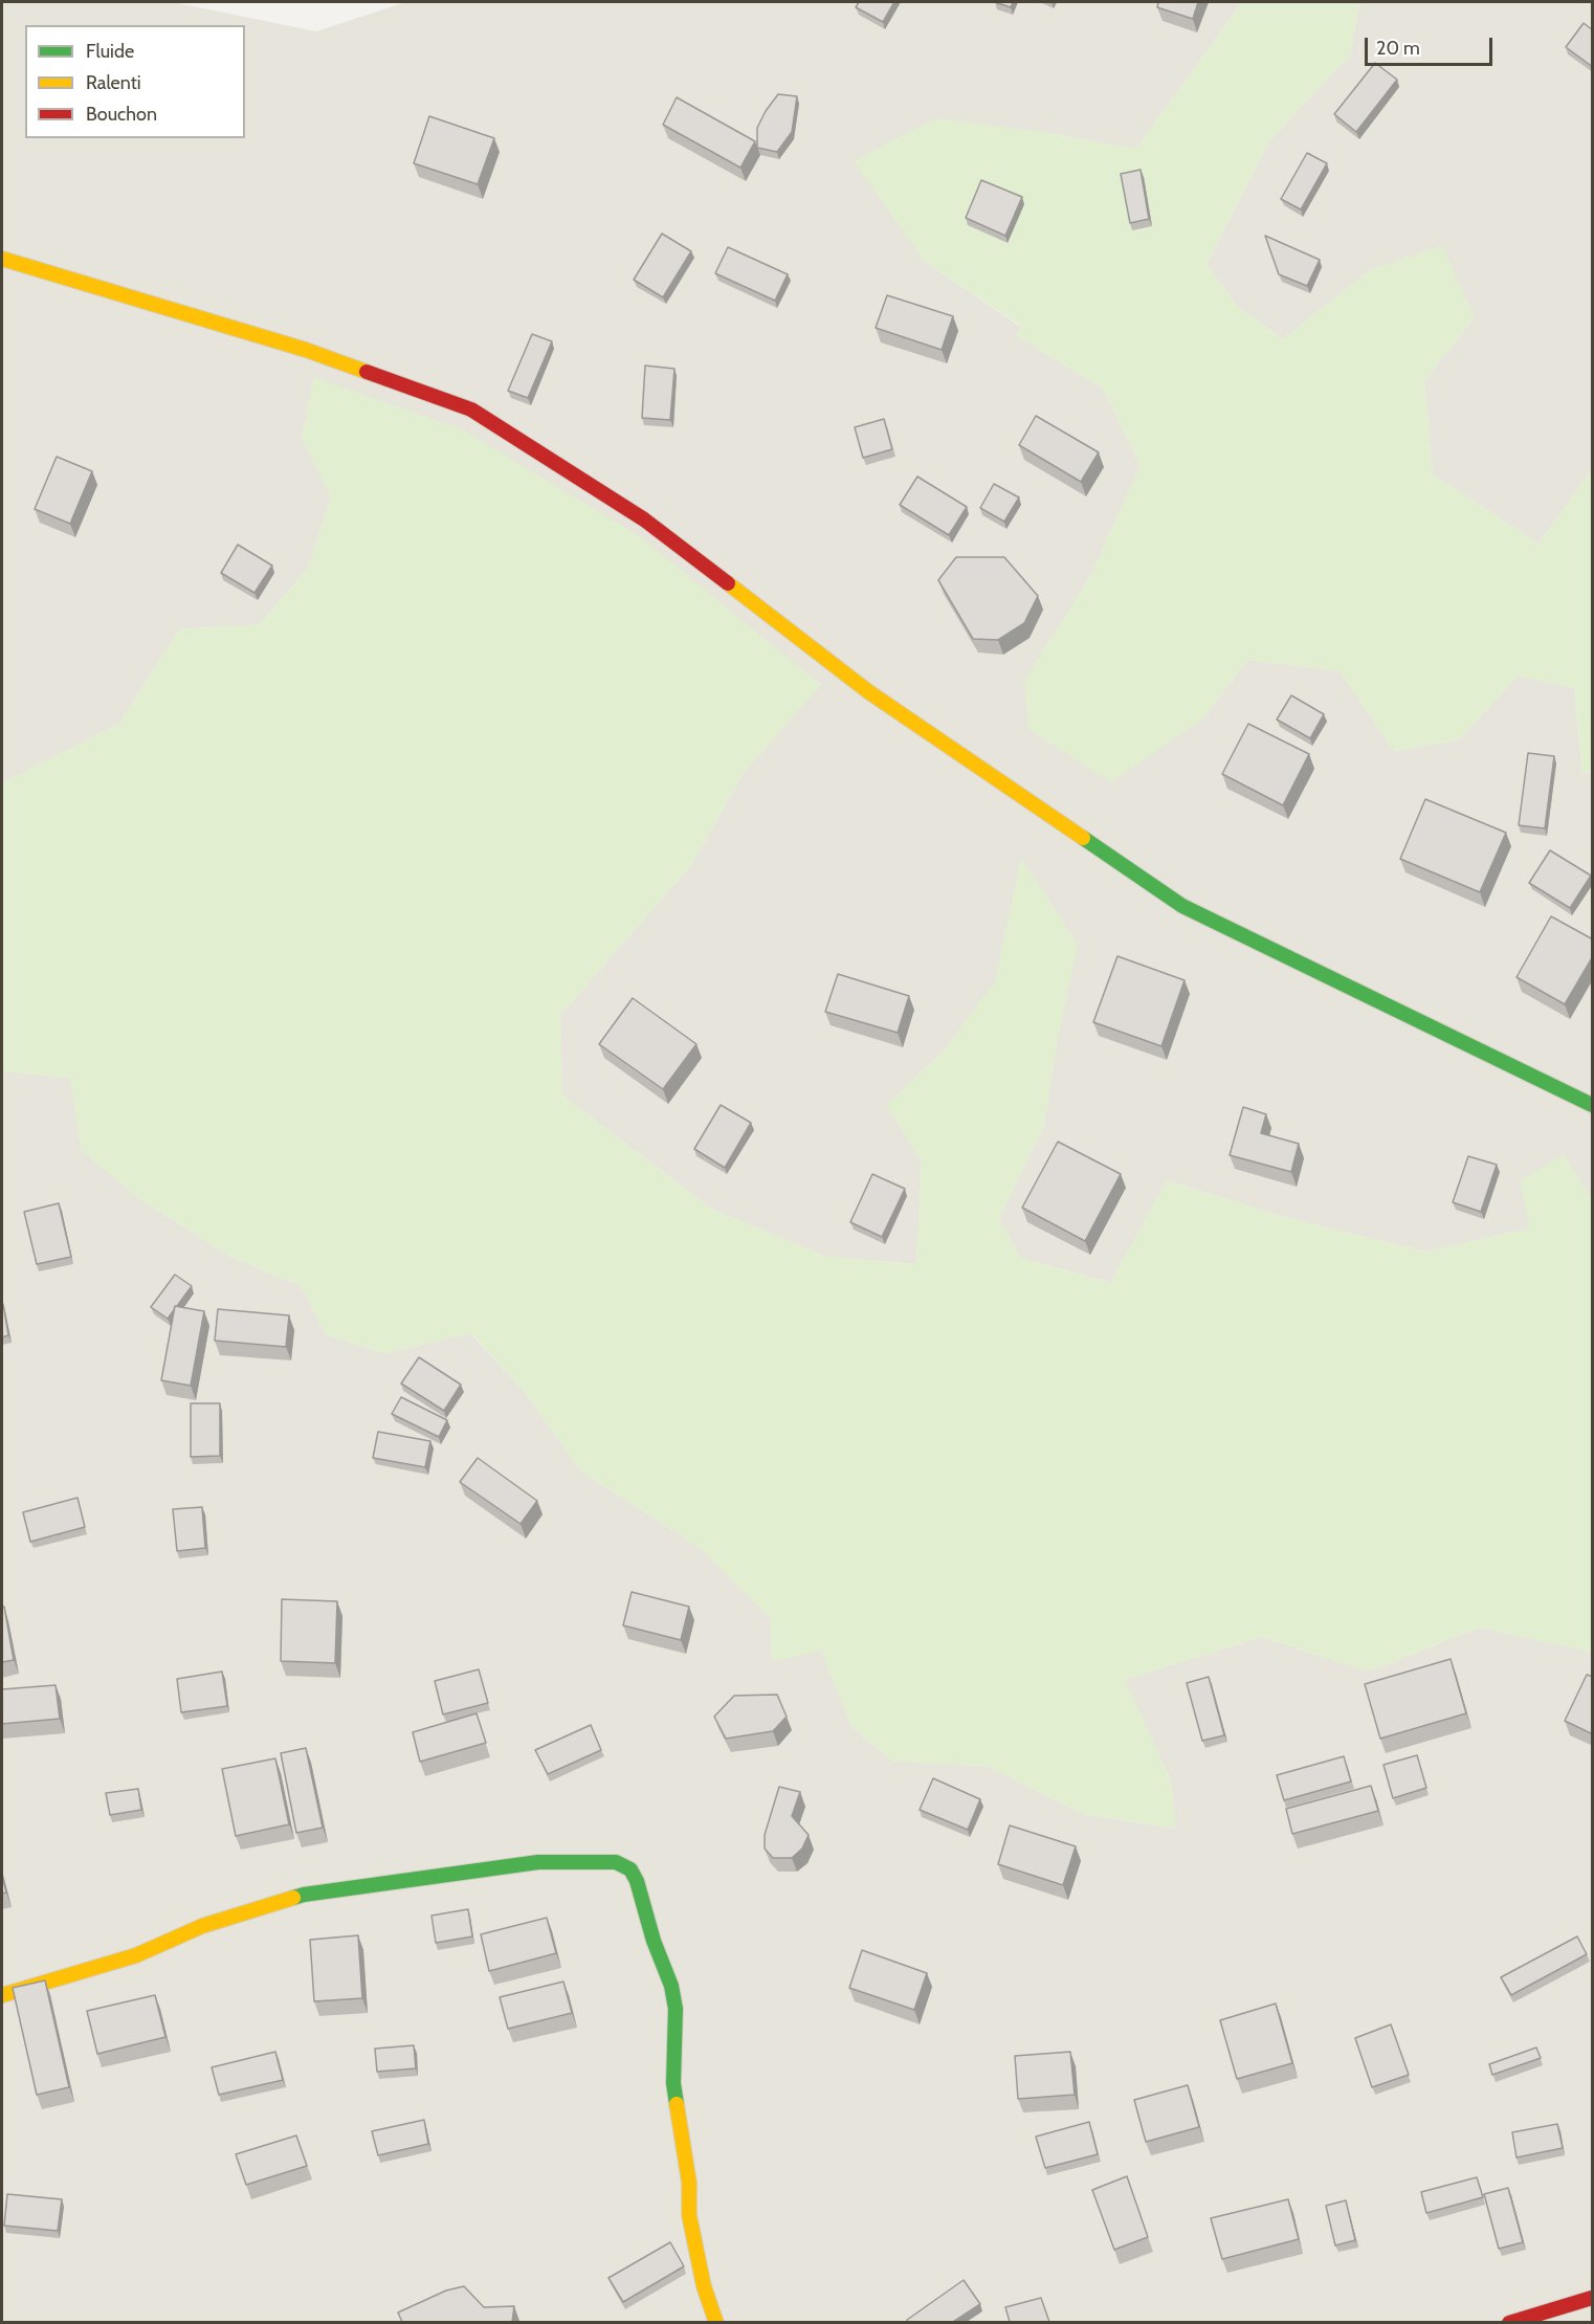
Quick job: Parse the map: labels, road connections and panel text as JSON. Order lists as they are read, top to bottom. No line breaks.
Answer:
{"legend":["Fluide","Ralenti","Bouchon"],"scale_bar":"20 m"}
